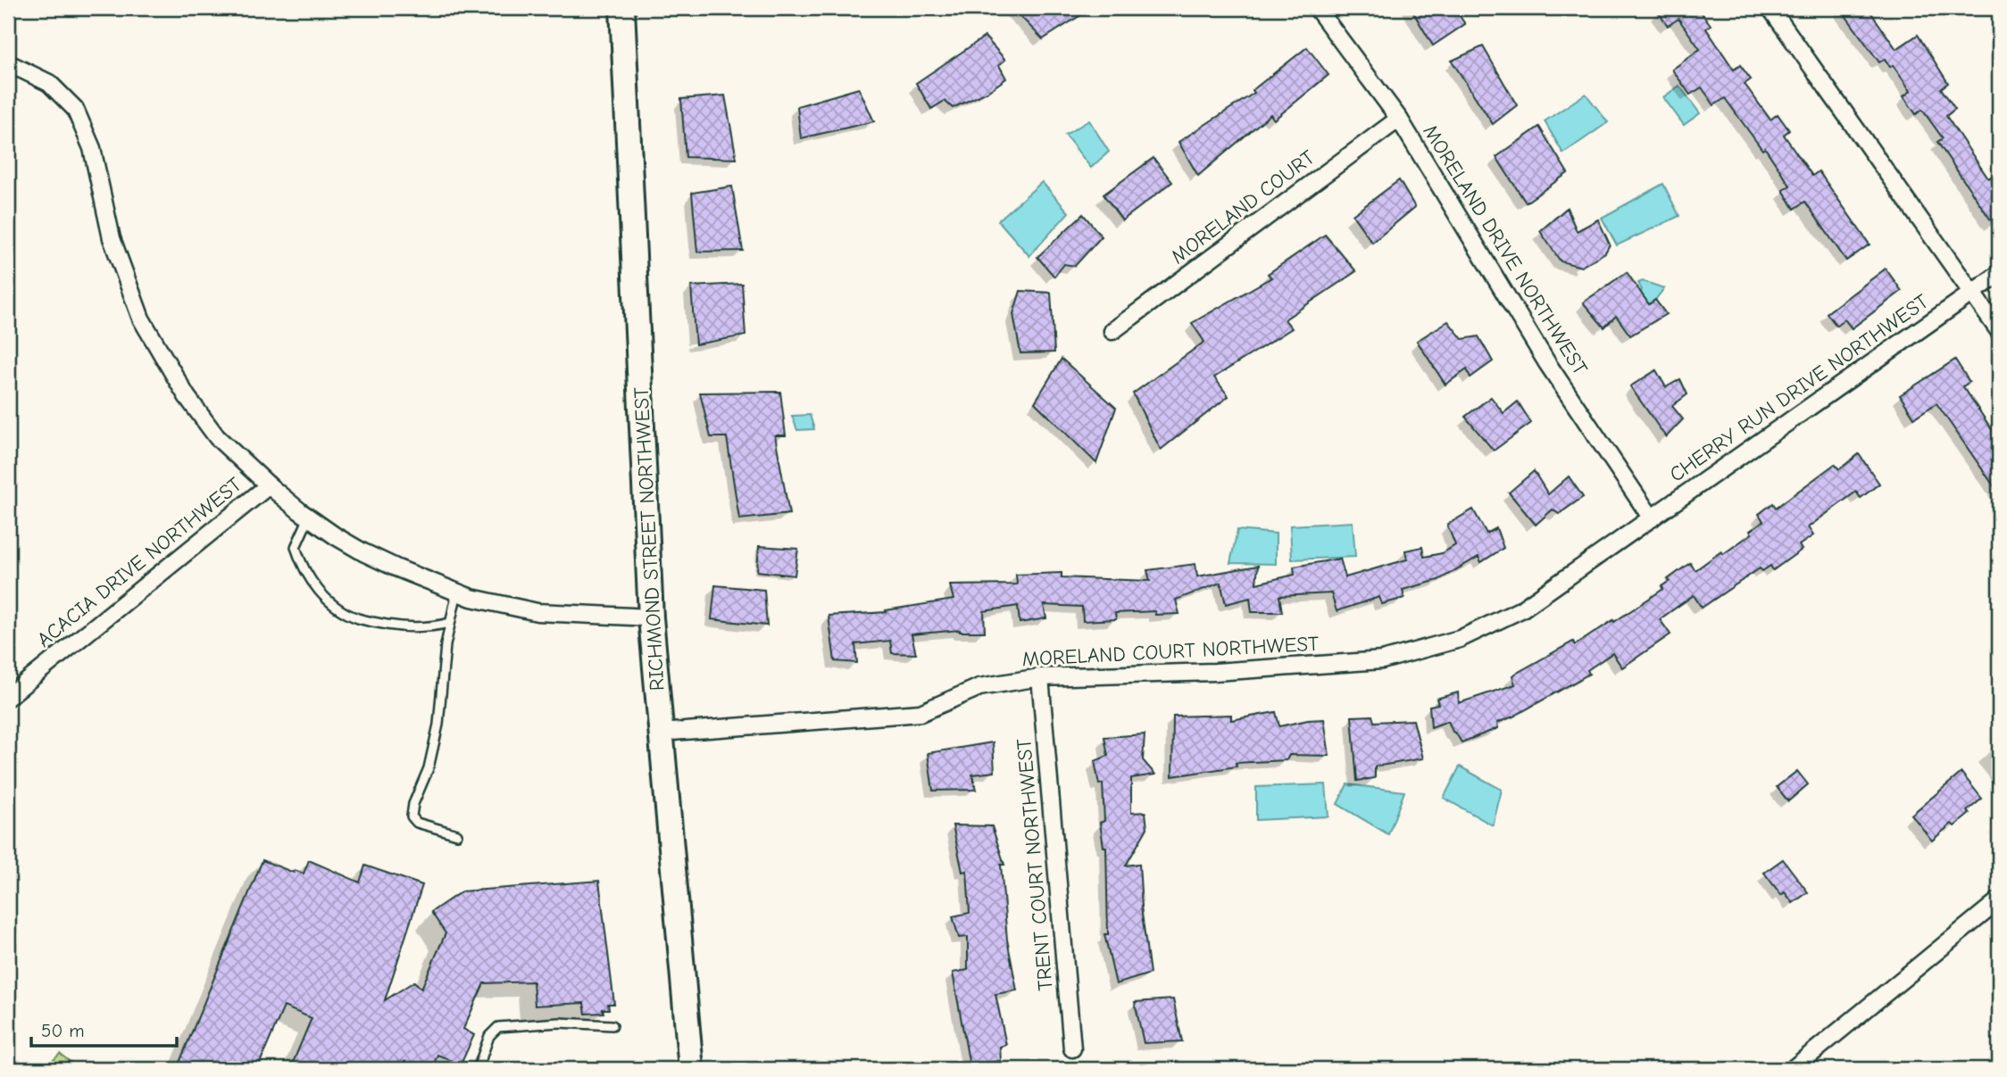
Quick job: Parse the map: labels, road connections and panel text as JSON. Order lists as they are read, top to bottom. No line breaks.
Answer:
{"streets":{"street":["MORELAND COURT","MORELAND DRIVE NORTHWEST","CHERRY RUN DRIVE NORTHWEST","RICHMOND STREET NORTHWEST","ACACIA DRIVE NORTHWEST","MORELAND COURT NORTHWEST","TRENT COURT NORTHWEST"]},"crossings":[["MORELAND COURT","MORELAND DRIVE NORTHWEST"],["MORELAND DRIVE NORTHWEST","CHERRY RUN DRIVE NORTHWEST"],["MORELAND DRIVE NORTHWEST","MORELAND COURT NORTHWEST"],["CHERRY RUN DRIVE NORTHWEST","MORELAND COURT NORTHWEST"],["RICHMOND STREET NORTHWEST","ACACIA DRIVE NORTHWEST"],["RICHMOND STREET NORTHWEST","MORELAND COURT NORTHWEST"],["MORELAND COURT NORTHWEST","TRENT COURT NORTHWEST"]],"scale_bar":"50 m"}
